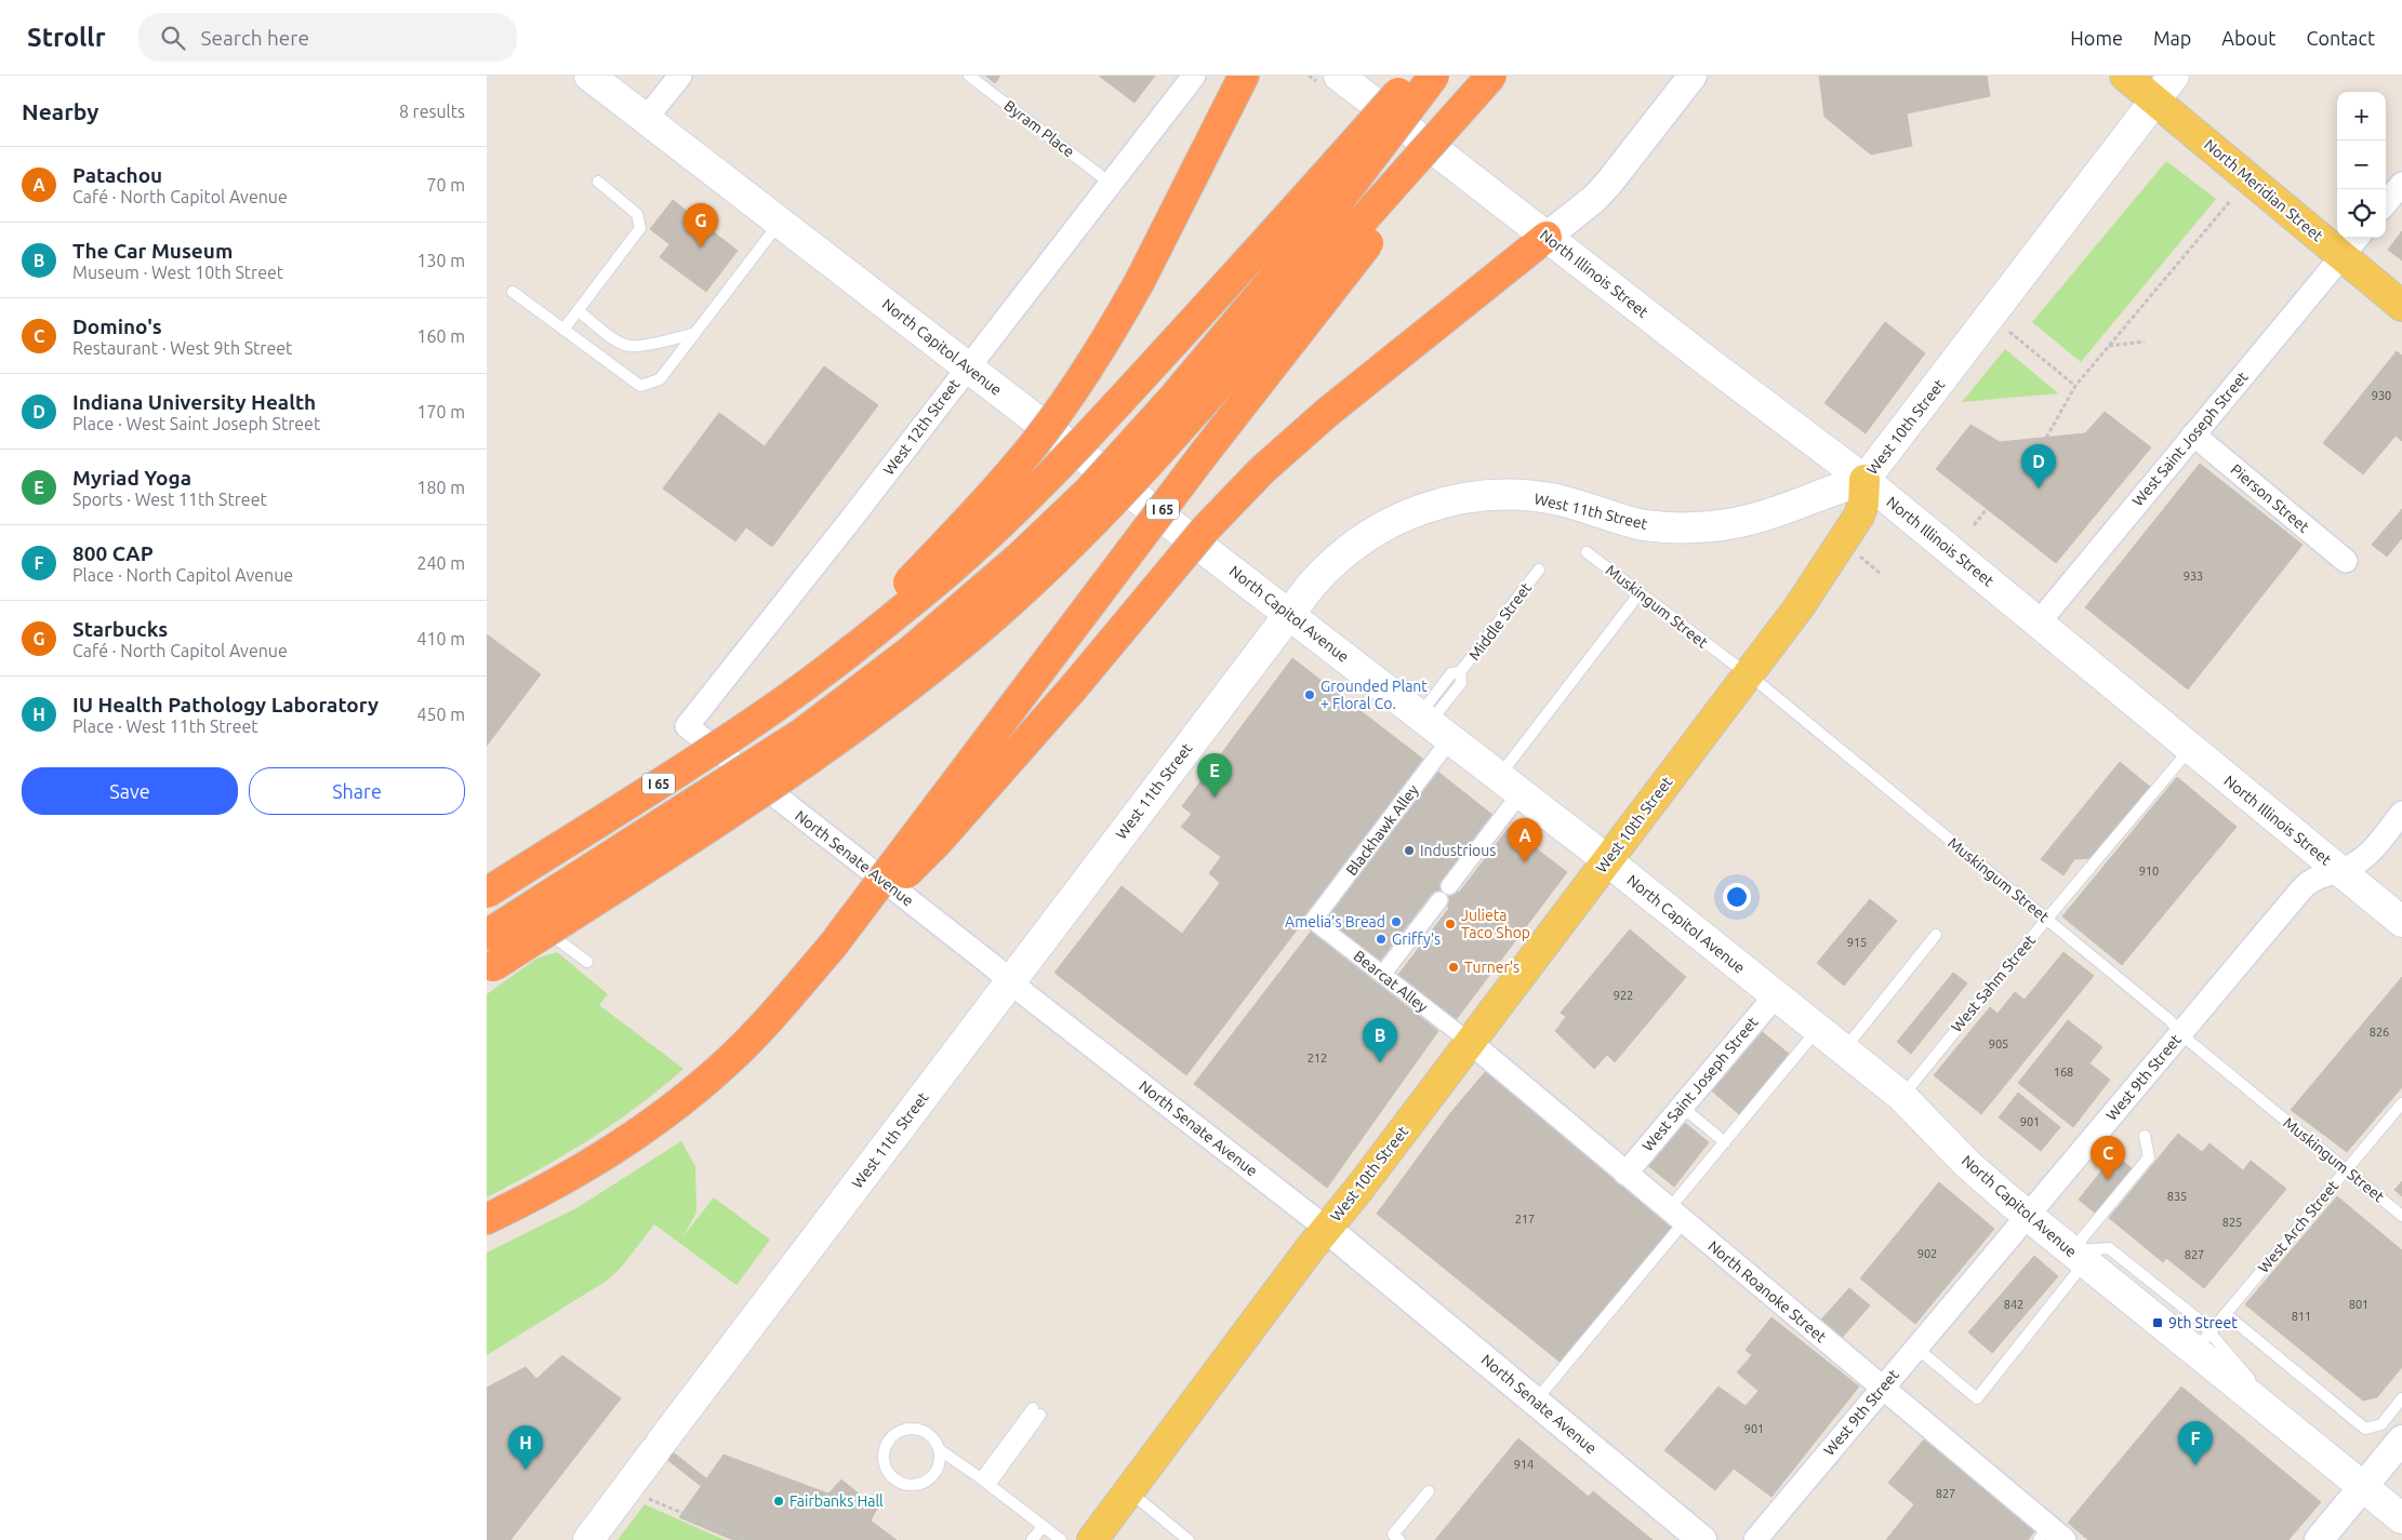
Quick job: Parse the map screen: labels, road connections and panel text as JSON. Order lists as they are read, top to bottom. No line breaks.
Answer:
{"streets":{"highway":["I 65"],"main road":["North Meridian Street","North Illinois Street","North Capitol Avenue","West 10th Street","West 11th Street"],"street":["West 12th Street","West Saint Joseph Street","Pierson Street","Blackhawk Alley","North Senate Avenue","Bearcat Alley","West 9th Street","North Roanoke Street"],"lane":["Byram Place","Muskingum Street","Middle Street","West Sahm Street","West Arch Street"]},"crossings":[["Byram Place","West 12th Street"],["North Meridian Street","West 10th Street"],["North Meridian Street","West Saint Joseph Street"],["North Illinois Street","West 10th Street"],["North Illinois Street","West Saint Joseph Street"],["North Illinois Street","West 11th Street"],["North Illinois Street","West Sahm Street"],["North Illinois Street","West 9th Street"],["North Capitol Avenue","West 12th Street"],["North Capitol Avenue","West 10th Street"],["North Capitol Avenue","West Saint Joseph Street"],["North Capitol Avenue","West 11th Street"],["North Capitol Avenue","Middle Street"],["North Capitol Avenue","Blackhawk Alley"],["North Capitol Avenue","West Sahm Street"],["North Capitol Avenue","West 9th Street"],["North Capitol Avenue","West Arch Street"],["West 12th Street","North Senate Avenue"],["West 10th Street","West 11th Street"],["West 10th Street","Muskingum Street"],["West 10th Street","North Senate Avenue"],["West 10th Street","Bearcat Alley"],["West 10th Street","North Roanoke Street"],["West Saint Joseph Street","Pierson Street"],["West Saint Joseph Street","North Roanoke Street"],["West 11th Street","North Senate Avenue"],["Muskingum Street","West Sahm Street"],["Muskingum Street","West 9th Street"],["Muskingum Street","West Arch Street"],["Middle Street","Blackhawk Alley"],["Blackhawk Alley","Bearcat Alley"],["Bearcat Alley","North Roanoke Street"],["West 9th Street","North Roanoke Street"]],"places":{"other":["Grounded Plant + Floral Co.","Industrious","Amelia's Bread","Julieta Taco Shop","Griffy's","Turner's","Fairbanks Hall"],"transit":["9th Street"]},"house_numbers":["930","933","910","915","922","826","905","212","168","901","835","217","825","902","827","842","801","811","901","914","827"],"page":{"header":"Strollr","search":"Search here","nav":["Home","Map","About","Contact"],"heading":["Nearby","8 results"],"map_buttons":["+","−"],"list":[{"mark":"A","name":"Patachou","note":"Café · North Capitol Avenue","value":"70 m"},{"mark":"B","name":"The Car Museum","note":"Museum · West 10th Street","value":"130 m"},{"mark":"C","name":"Domino's","note":"Restaurant · West 9th Street","value":"160 m"},{"mark":"D","name":"Indiana University Health","note":"Place · West Saint Joseph Street","value":"170 m"},{"mark":"E","name":"Myriad Yoga","note":"Sports · West 11th Street","value":"180 m"},{"mark":"F","name":"800 CAP","note":"Place · North Capitol Avenue","value":"240 m"},{"mark":"G","name":"Starbucks","note":"Café · North Capitol Avenue","value":"410 m"},{"mark":"H","name":"IU Health Pathology Laboratory","note":"Place · West 11th Street","value":"450 m"}],"pins":["G","D","E","A","B","C","F","H"],"buttons":["Save","Share"]}}
